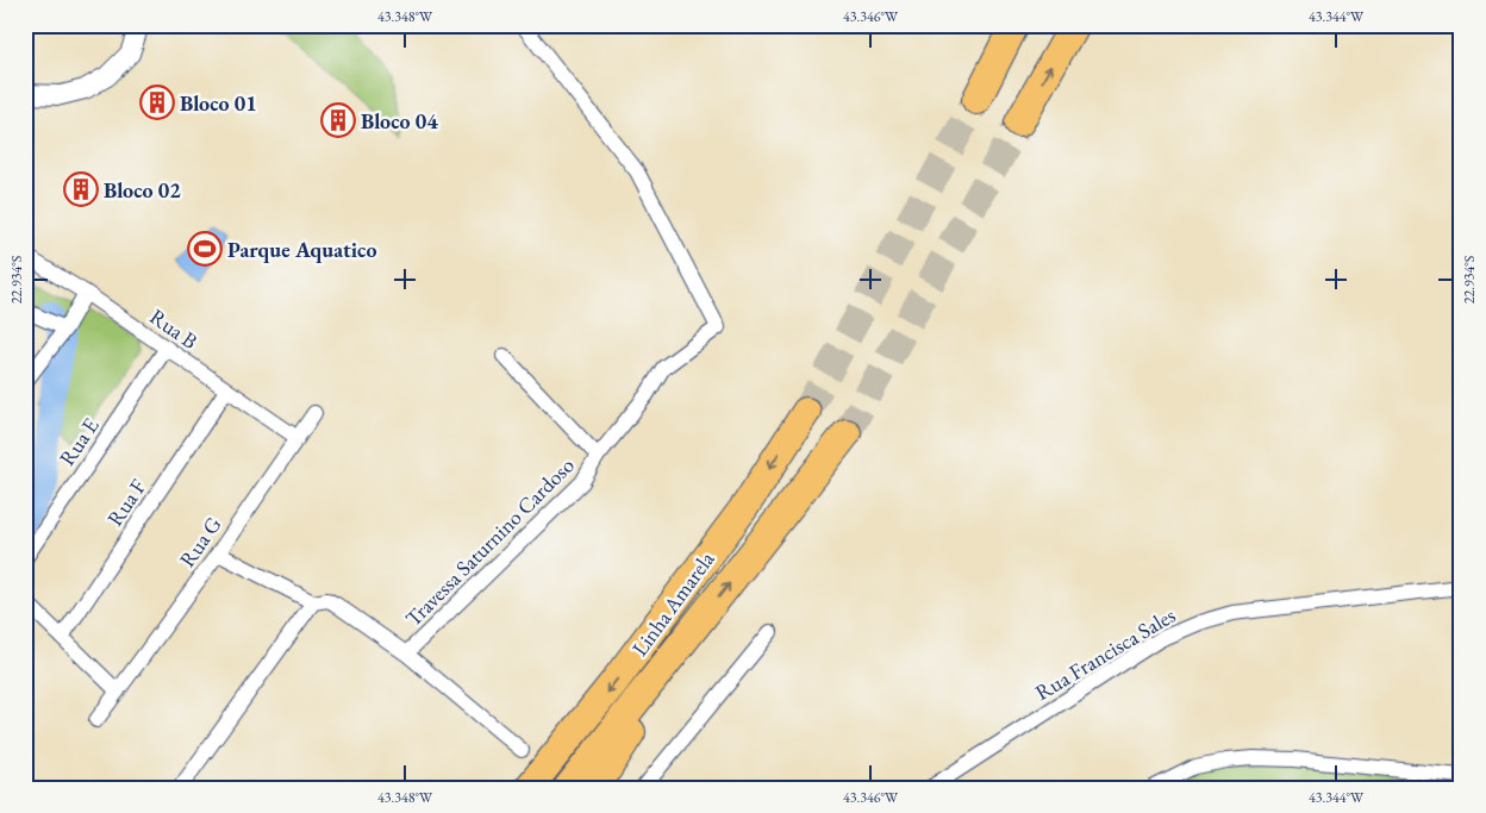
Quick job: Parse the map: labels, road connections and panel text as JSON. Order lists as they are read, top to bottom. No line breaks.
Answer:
{"streets":{"highway":["Linha Amarela"],"street":["Rua B","Rua E","Rua F","Rua G","Travessa Saturnino Cardoso","Rua Francisca Sales"]},"crossings":[["Rua B","Rua E"],["Rua B","Rua F"],["Rua B","Rua G"]],"places":{"building":["Bloco 01","Bloco 04","Bloco 02"],"sports":["Parque Aquatico"]},"coordinates":["43.348°W","43.346°W","43.344°W","22.934°S"]}
